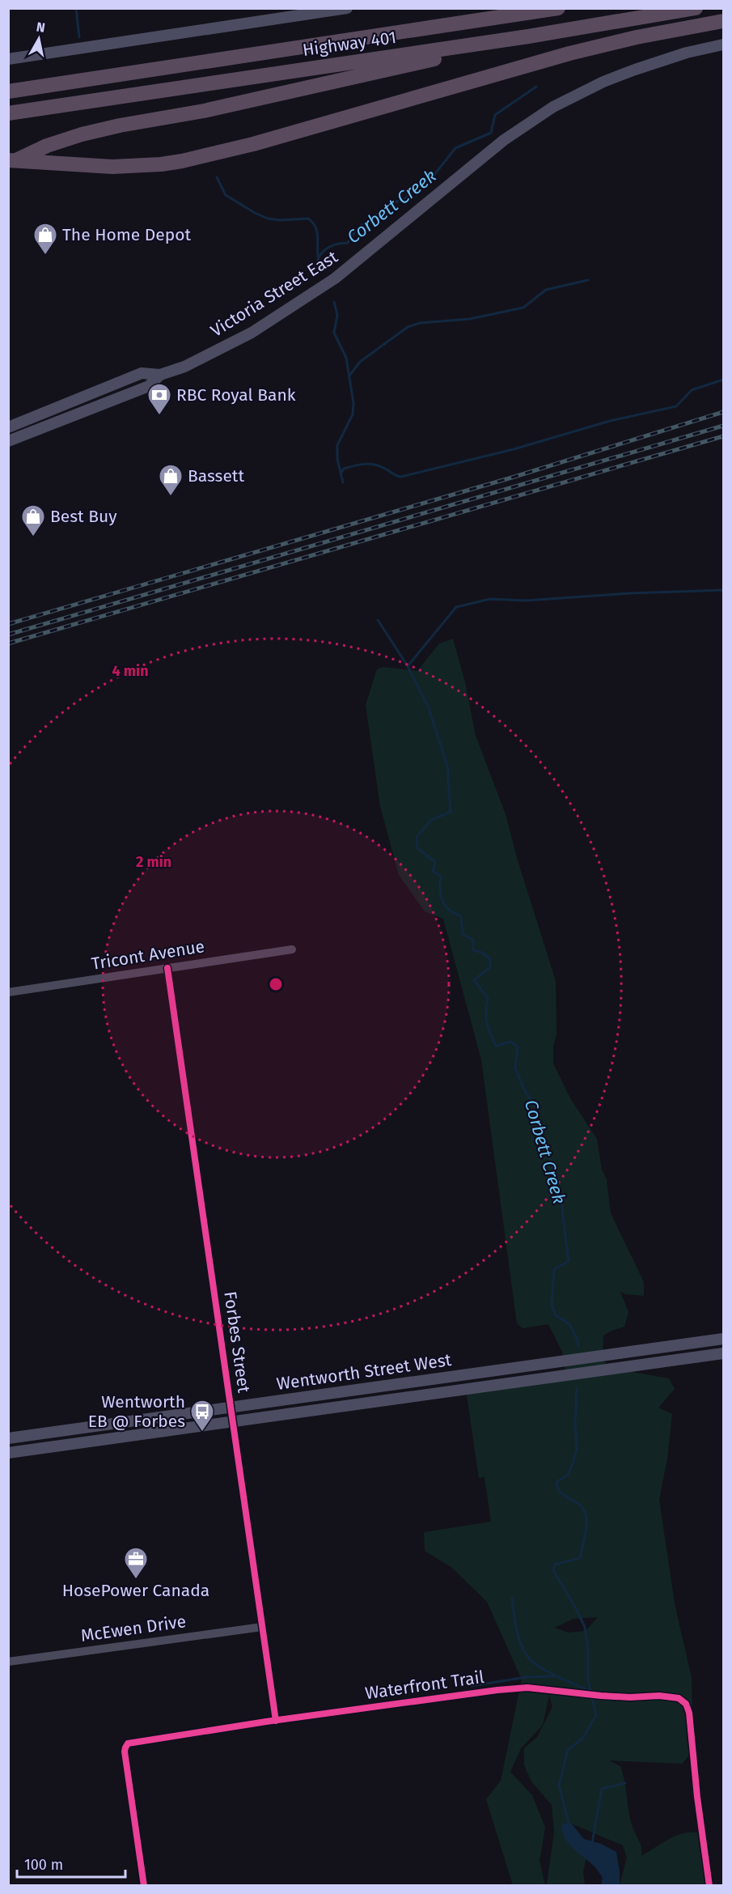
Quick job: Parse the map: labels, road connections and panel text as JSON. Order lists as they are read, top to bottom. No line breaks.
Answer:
{"streets":{"highway":["Highway 401"],"main road":["Victoria Street East","Wentworth Street West"],"street":["Tricont Avenue","Forbes Street","McEwen Drive"],"cycle path":["Waterfront Trail"]},"crossings":[["Tricont Avenue","Forbes Street"],["Forbes Street","Wentworth Street West"],["Forbes Street","McEwen Drive"]],"water":["Corbett Creek"],"places":{"shop":["The Home Depot","Bassett","Best Buy"],"bank":["RBC Royal Bank"],"bus stop":["Wentworth EB @ Forbes"],"office":["HosePower Canada"]},"scale_bar":"100 m","north":"top","rings":["4 min","2 min"]}
